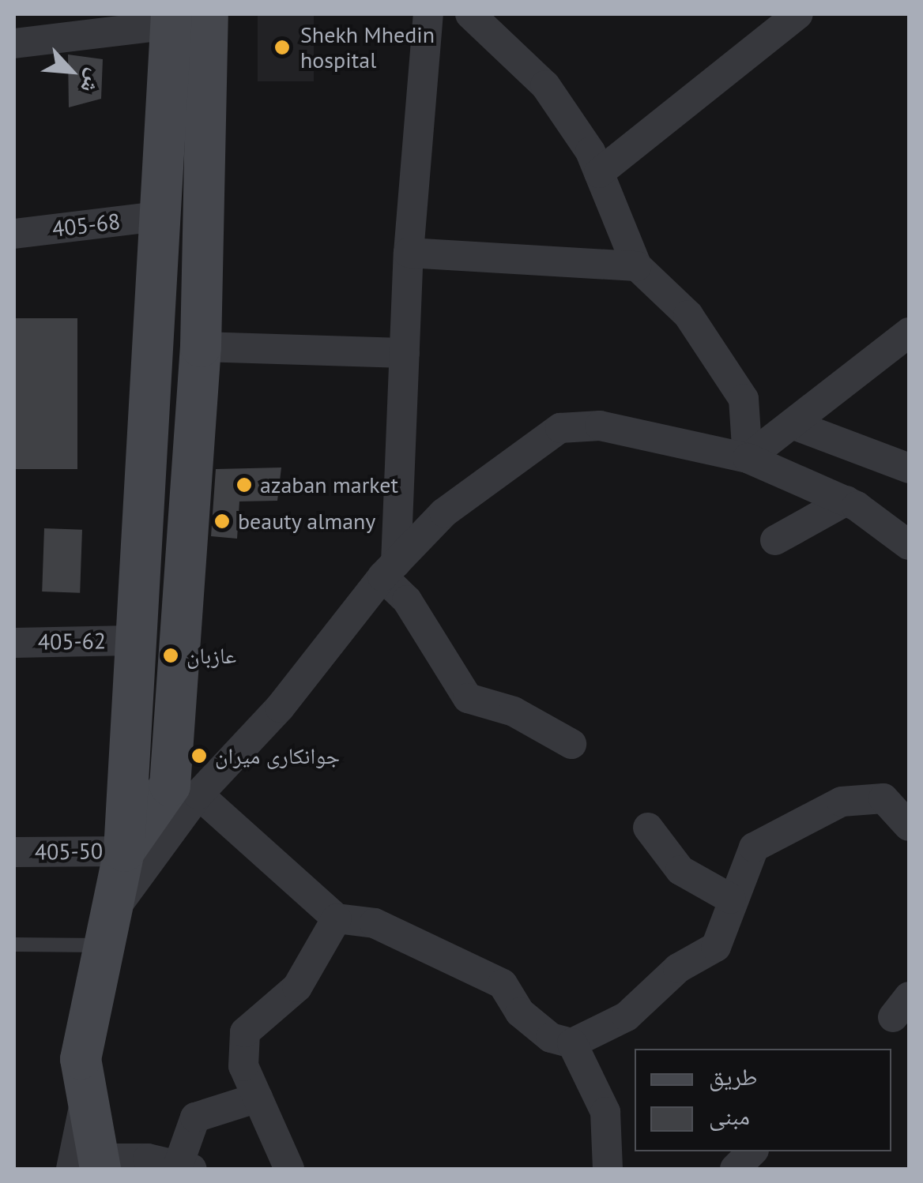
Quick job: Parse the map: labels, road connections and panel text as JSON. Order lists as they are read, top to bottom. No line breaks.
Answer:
{"streets":{"street":["405-68","405-62","405-50"]},"places":["Shekh Mhedin hospital","azaban market","beauty almany","عازبان","جوانكاری میران"],"legend":["طريق","مبنى"],"north":"bottom right"}
